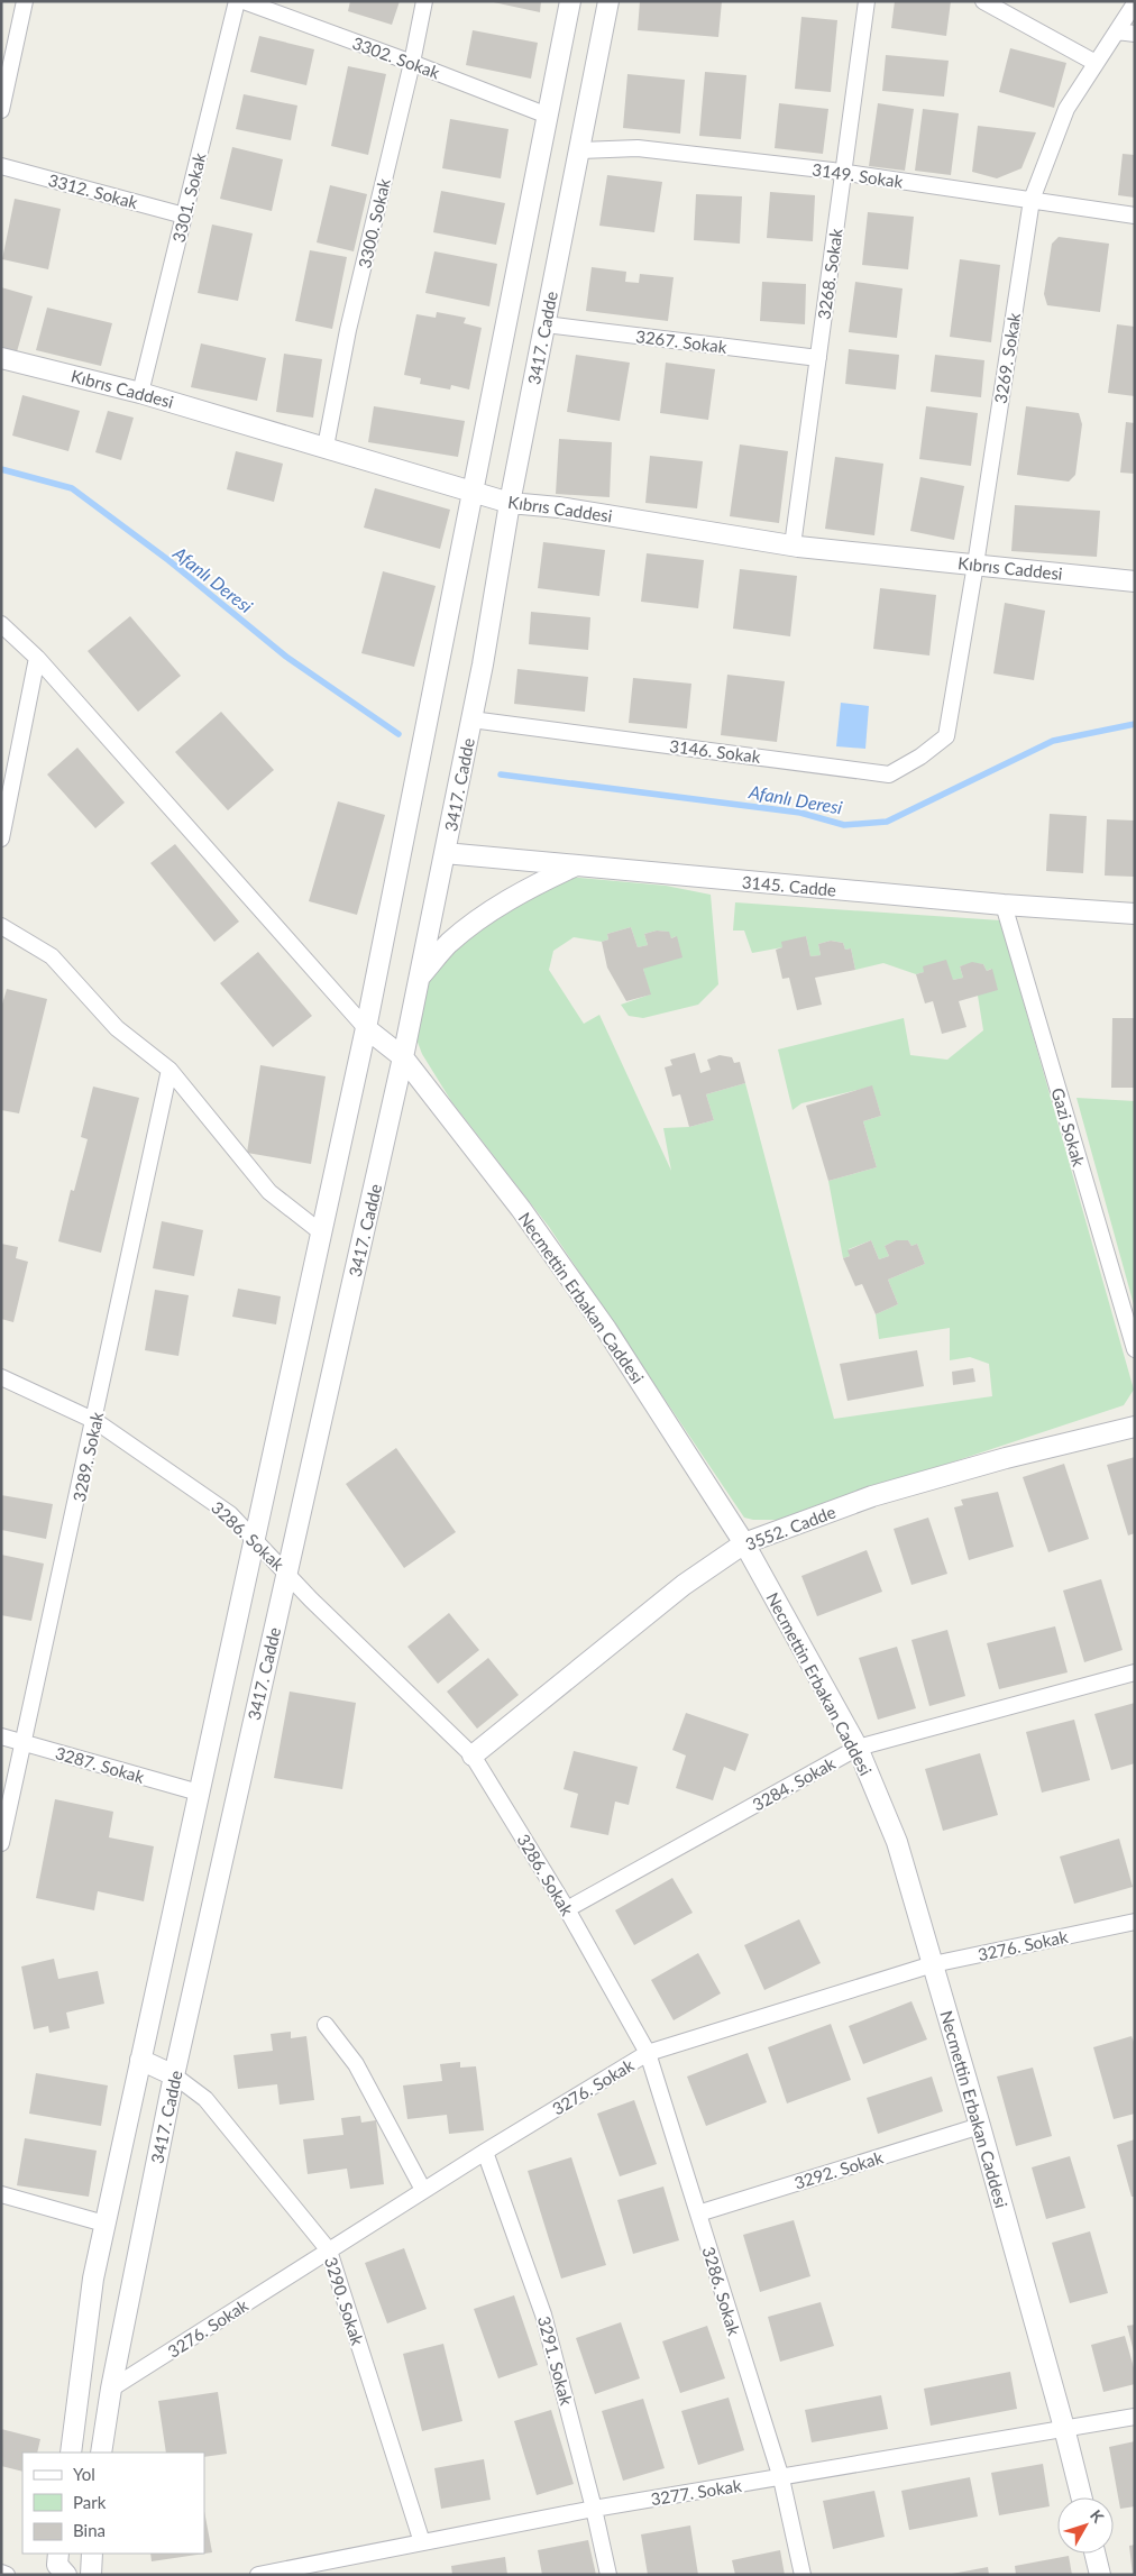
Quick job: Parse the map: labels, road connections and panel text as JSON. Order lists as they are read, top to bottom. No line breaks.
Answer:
{"streets":{"street":["3302. Sokak","3149. Sokak","3312. Sokak","3301. Sokak","3300. Sokak","3268. Sokak","3417. Cadde","3267. Sokak","3269. Sokak","Kıbrıs Caddesi","3146. Sokak","3145. Cadde","Gazi Sokak","Necmettin Erbakan Caddesi","3289. Sokak","3552. Cadde","3286. Sokak","3287. Sokak","3284. Sokak","3276. Sokak","3292. Sokak","3290. Sokak","3291. Sokak","3277. Sokak"]},"crossings":[["3302. Sokak","3300. Sokak"],["3149. Sokak","3268. Sokak"],["3149. Sokak","3417. Cadde"],["3149. Sokak","3269. Sokak"],["3312. Sokak","3301. Sokak"],["3301. Sokak","Kıbrıs Caddesi"],["3300. Sokak","Kıbrıs Caddesi"],["3268. Sokak","3267. Sokak"],["3268. Sokak","Kıbrıs Caddesi"],["3417. Cadde","3267. Sokak"],["3417. Cadde","Kıbrıs Caddesi"],["3417. Cadde","3146. Sokak"],["3417. Cadde","3145. Cadde"],["3417. Cadde","Necmettin Erbakan Caddesi"],["3417. Cadde","3286. Sokak"],["3417. Cadde","3276. Sokak"],["3417. Cadde","3290. Sokak"],["3269. Sokak","Kıbrıs Caddesi"],["3269. Sokak","3146. Sokak"],["3145. Cadde","Gazi Sokak"],["Necmettin Erbakan Caddesi","3552. Cadde"],["Necmettin Erbakan Caddesi","3284. Sokak"],["Necmettin Erbakan Caddesi","3276. Sokak"],["Necmettin Erbakan Caddesi","3292. Sokak"],["Necmettin Erbakan Caddesi","3277. Sokak"],["3289. Sokak","3286. Sokak"],["3289. Sokak","3287. Sokak"],["3552. Cadde","3286. Sokak"],["3286. Sokak","3284. Sokak"],["3286. Sokak","3276. Sokak"],["3286. Sokak","3292. Sokak"],["3286. Sokak","3277. Sokak"],["3276. Sokak","3290. Sokak"],["3276. Sokak","3291. Sokak"],["3290. Sokak","3277. Sokak"],["3291. Sokak","3277. Sokak"]],"water":["Afanlı Deresi"],"legend":["Yol","Park","Bina"],"north":"top right"}
